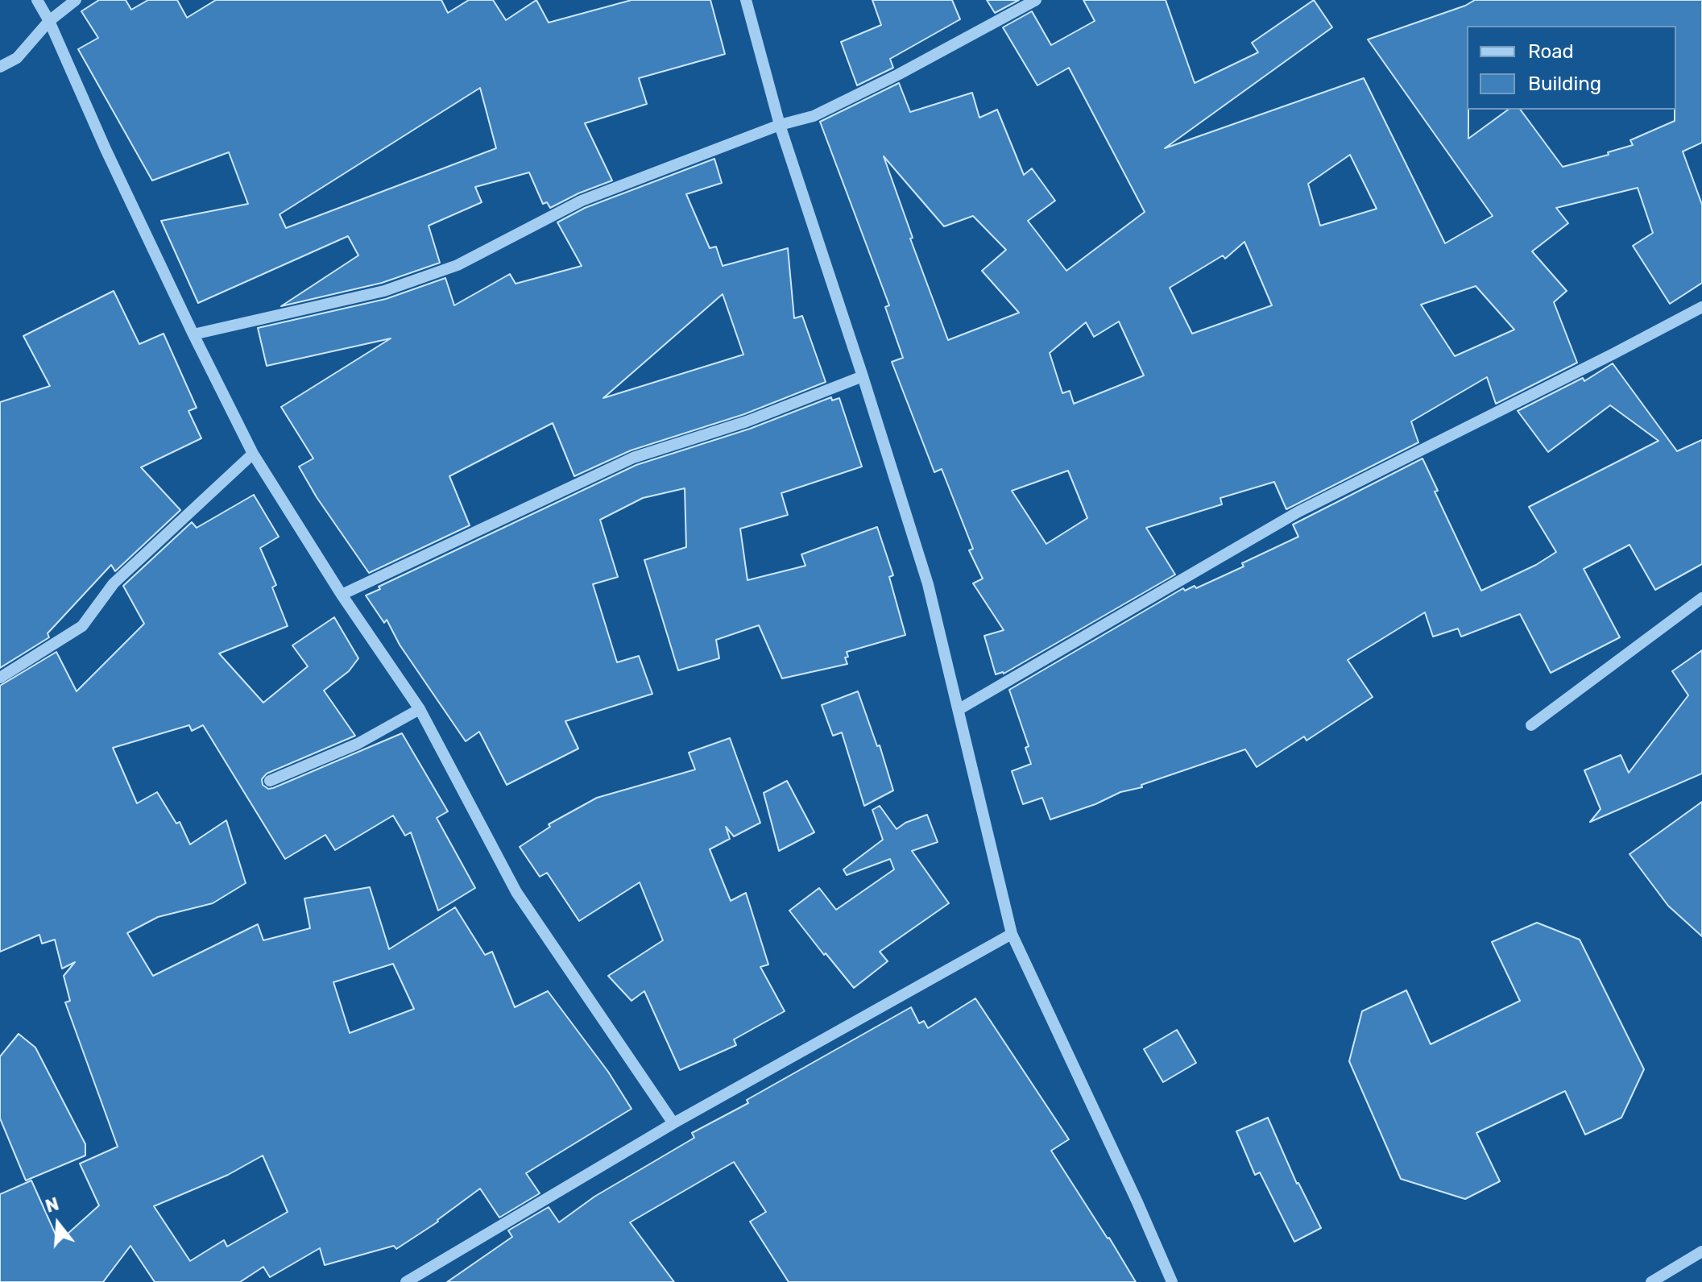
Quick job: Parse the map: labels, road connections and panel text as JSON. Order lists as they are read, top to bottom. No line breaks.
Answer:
{"legend":["Road","Building"],"north":"top"}
